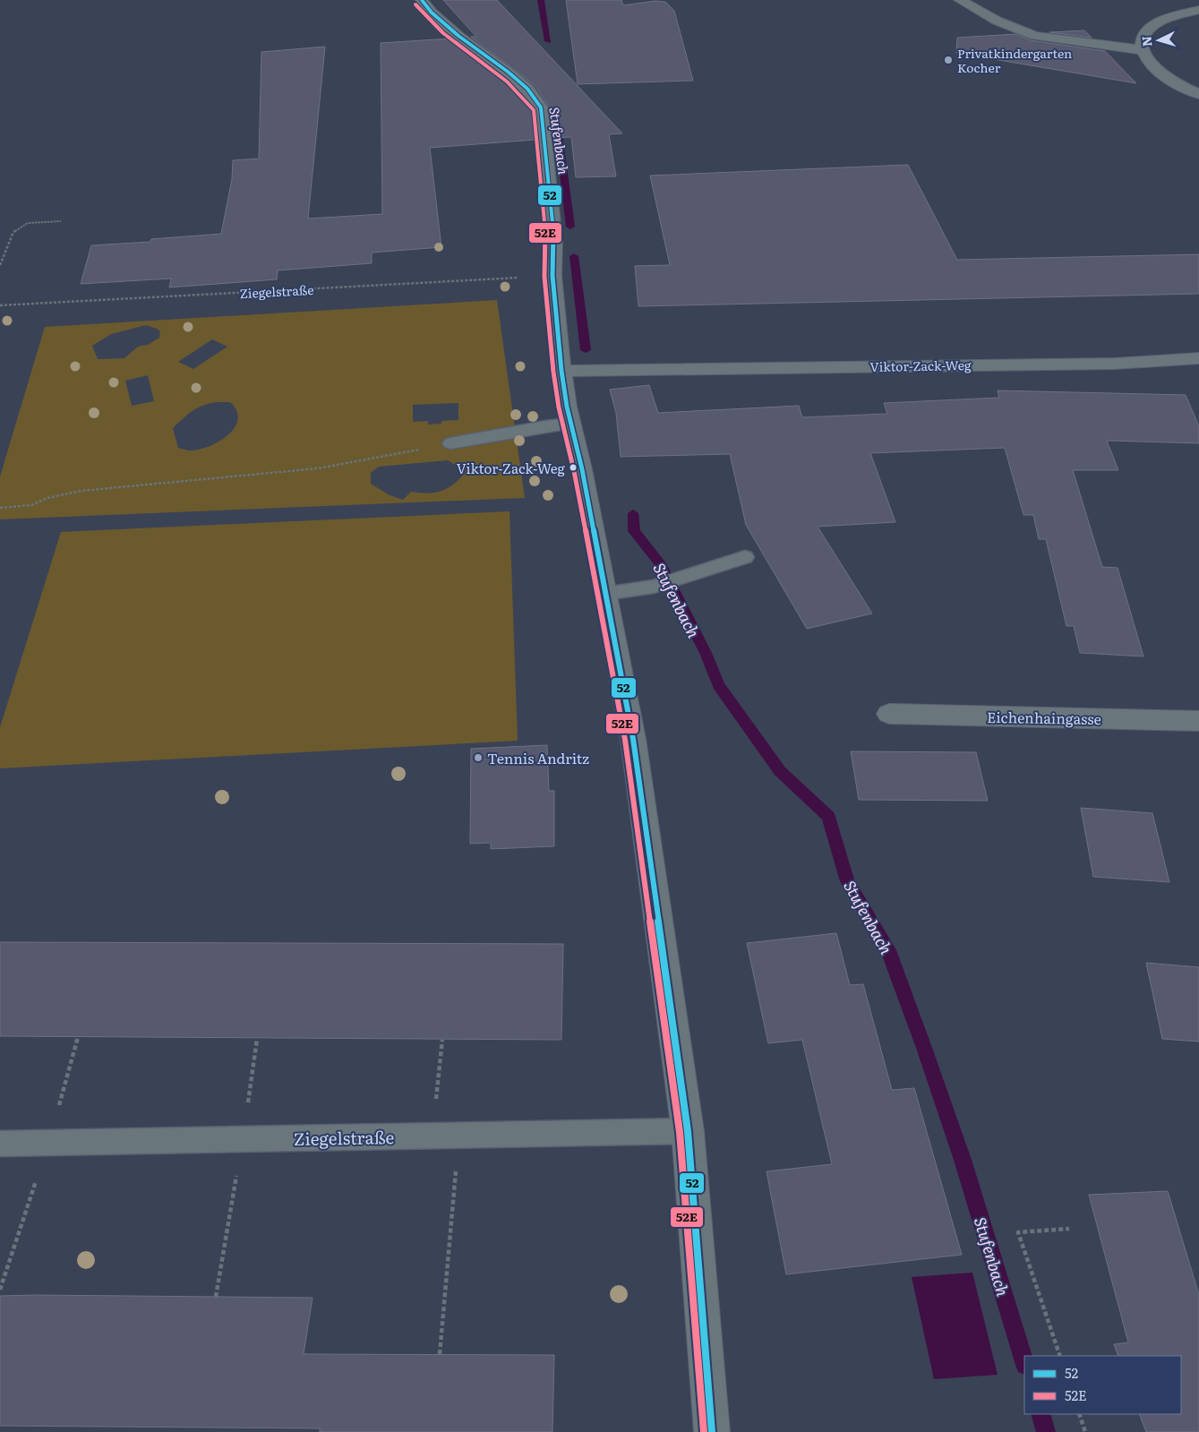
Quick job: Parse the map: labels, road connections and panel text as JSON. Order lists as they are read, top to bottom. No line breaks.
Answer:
{"streets":{"street":["Viktor-Zack-Weg","Eichenhaingasse"],"lane":["Ziegelstraße"]},"water":["Stufenbach"],"places":["Privatkindergarten Kocher","Viktor-Zack-Weg","Tennis Andritz"],"lines":["transit line 52","transit line 52E"],"legend":["52","52E"],"north":"left"}
